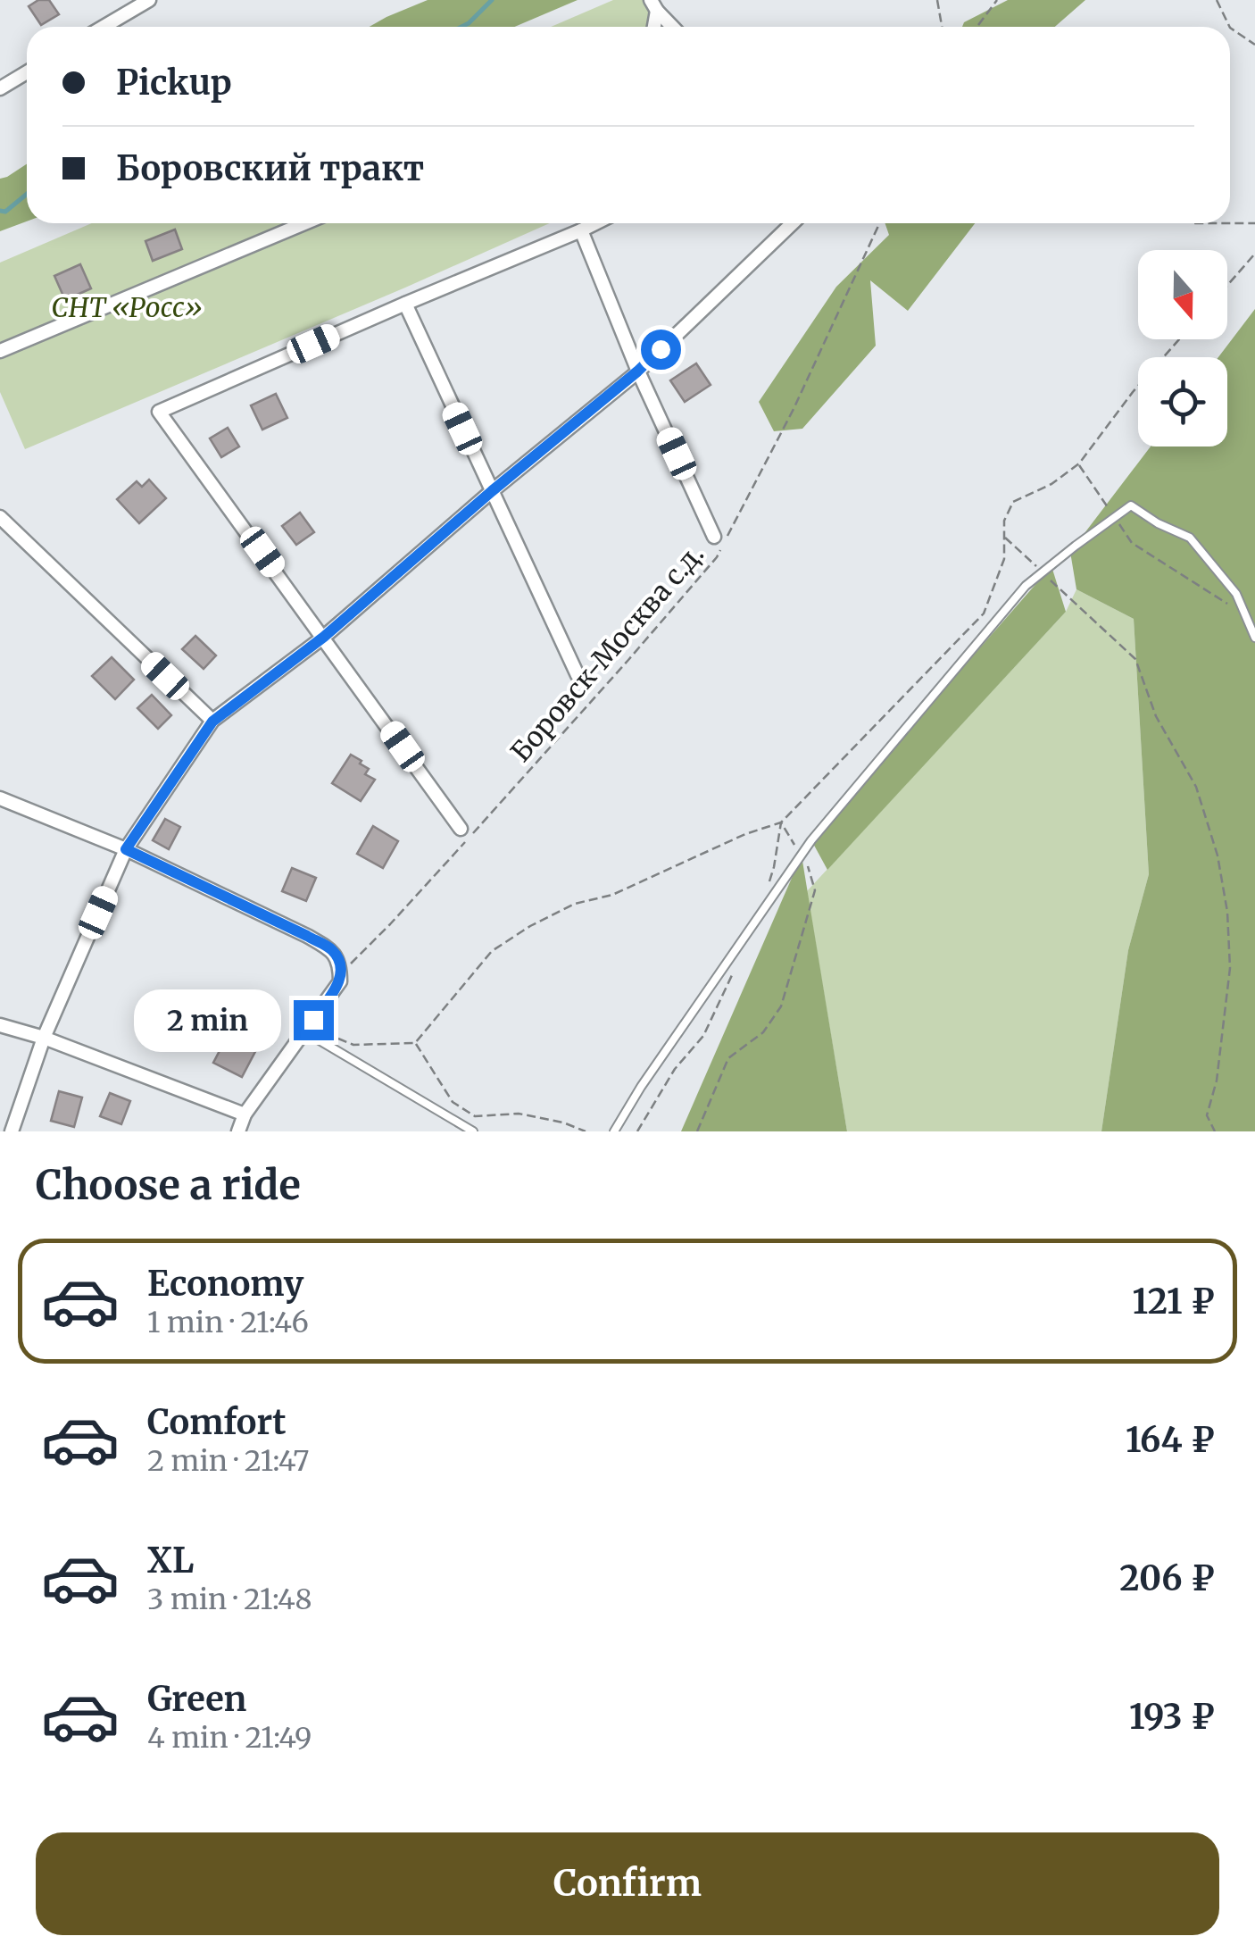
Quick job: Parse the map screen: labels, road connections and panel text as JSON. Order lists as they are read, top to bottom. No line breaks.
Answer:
{"streets":{"path":["Боровск-Москва с.д."]},"parks":["СНТ «Росс»"],"north":"bottom","page":{"banner":["Pickup","Боровский тракт"],"bubble":"2 min","heading":"Choose a ride","list":[{"name":"Economy","note":"1 min · 21:46","value":"121 ₽"},{"name":"Comfort","note":"2 min · 21:47","value":"164 ₽"},{"name":"XL","note":"3 min · 21:48","value":"206 ₽"},{"name":"Green","note":"4 min · 21:49","value":"193 ₽"}],"buttons":"Confirm"}}
